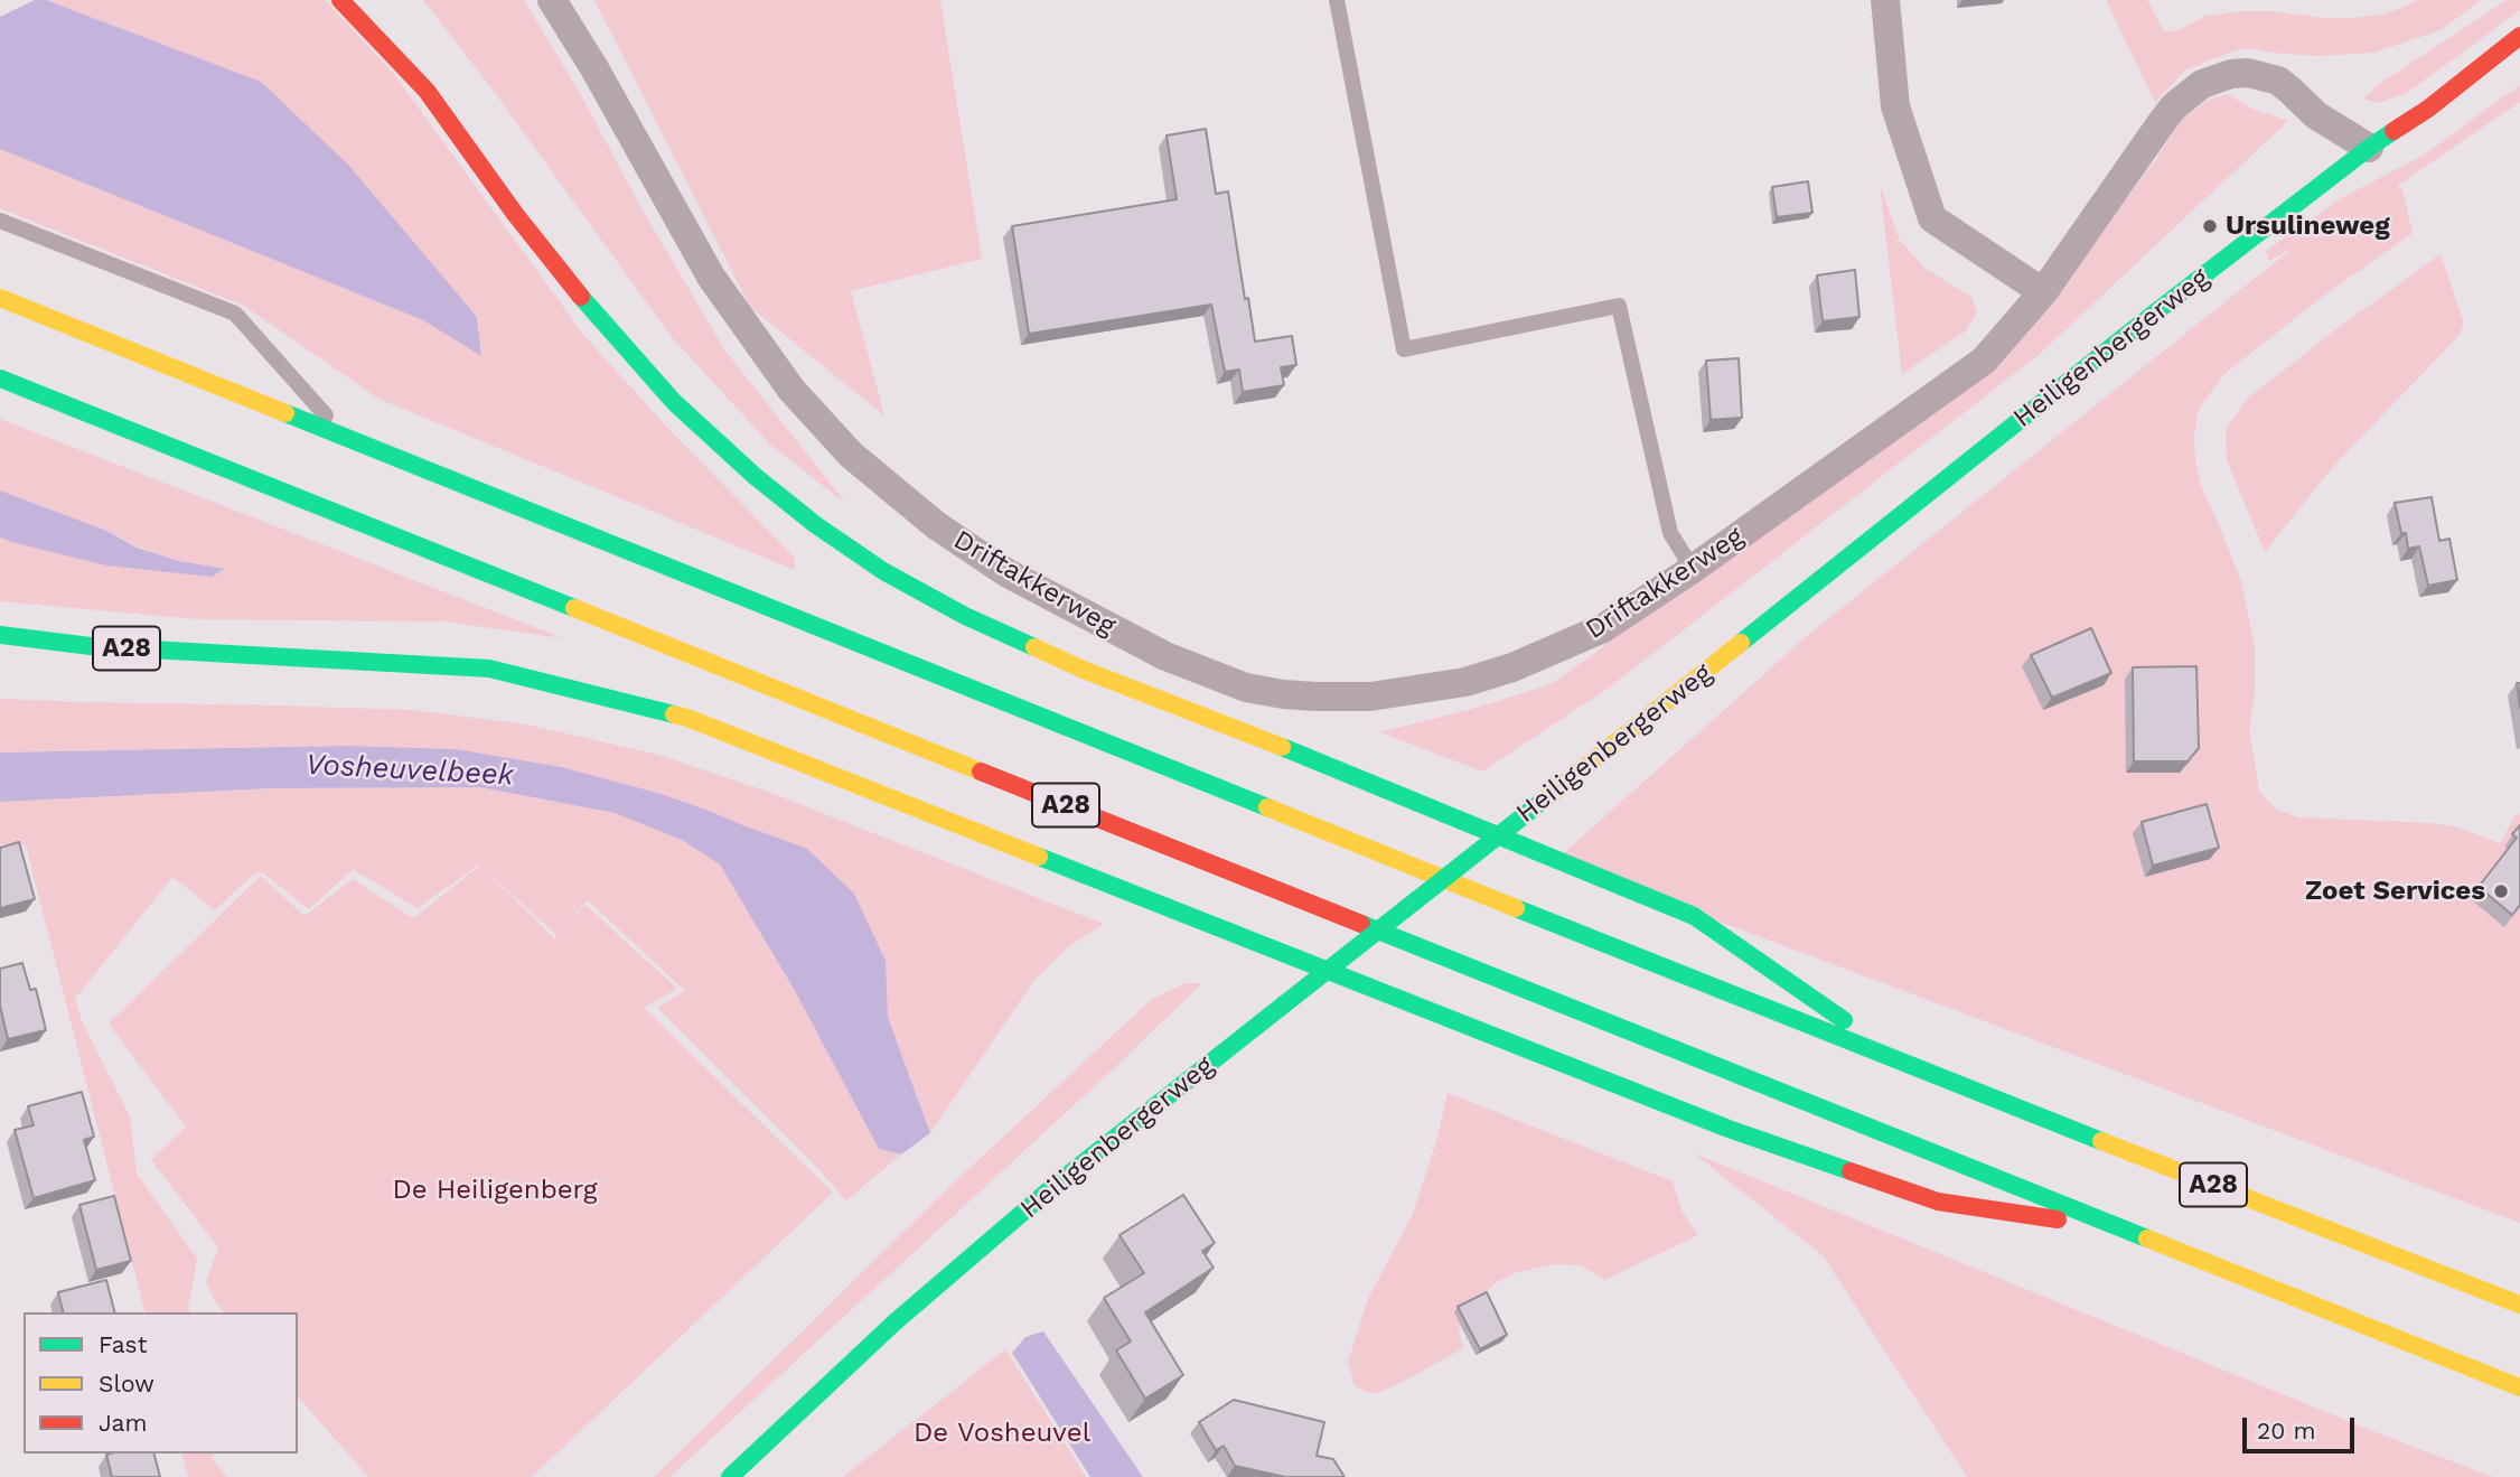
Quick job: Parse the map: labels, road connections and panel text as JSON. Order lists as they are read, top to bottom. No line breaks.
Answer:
{"streets":{"main road":["Heiligenbergerweg","A28"],"street":["Driftakkerweg"]},"crossings":[["Heiligenbergerweg","Driftakkerweg"]],"water":["Vosheuvelbeek"],"parks":["De Heiligenberg","De Vosheuvel"],"places":["Ursulineweg","Zoet Services"],"legend":["Fast","Slow","Jam"],"scale_bar":"20 m"}
